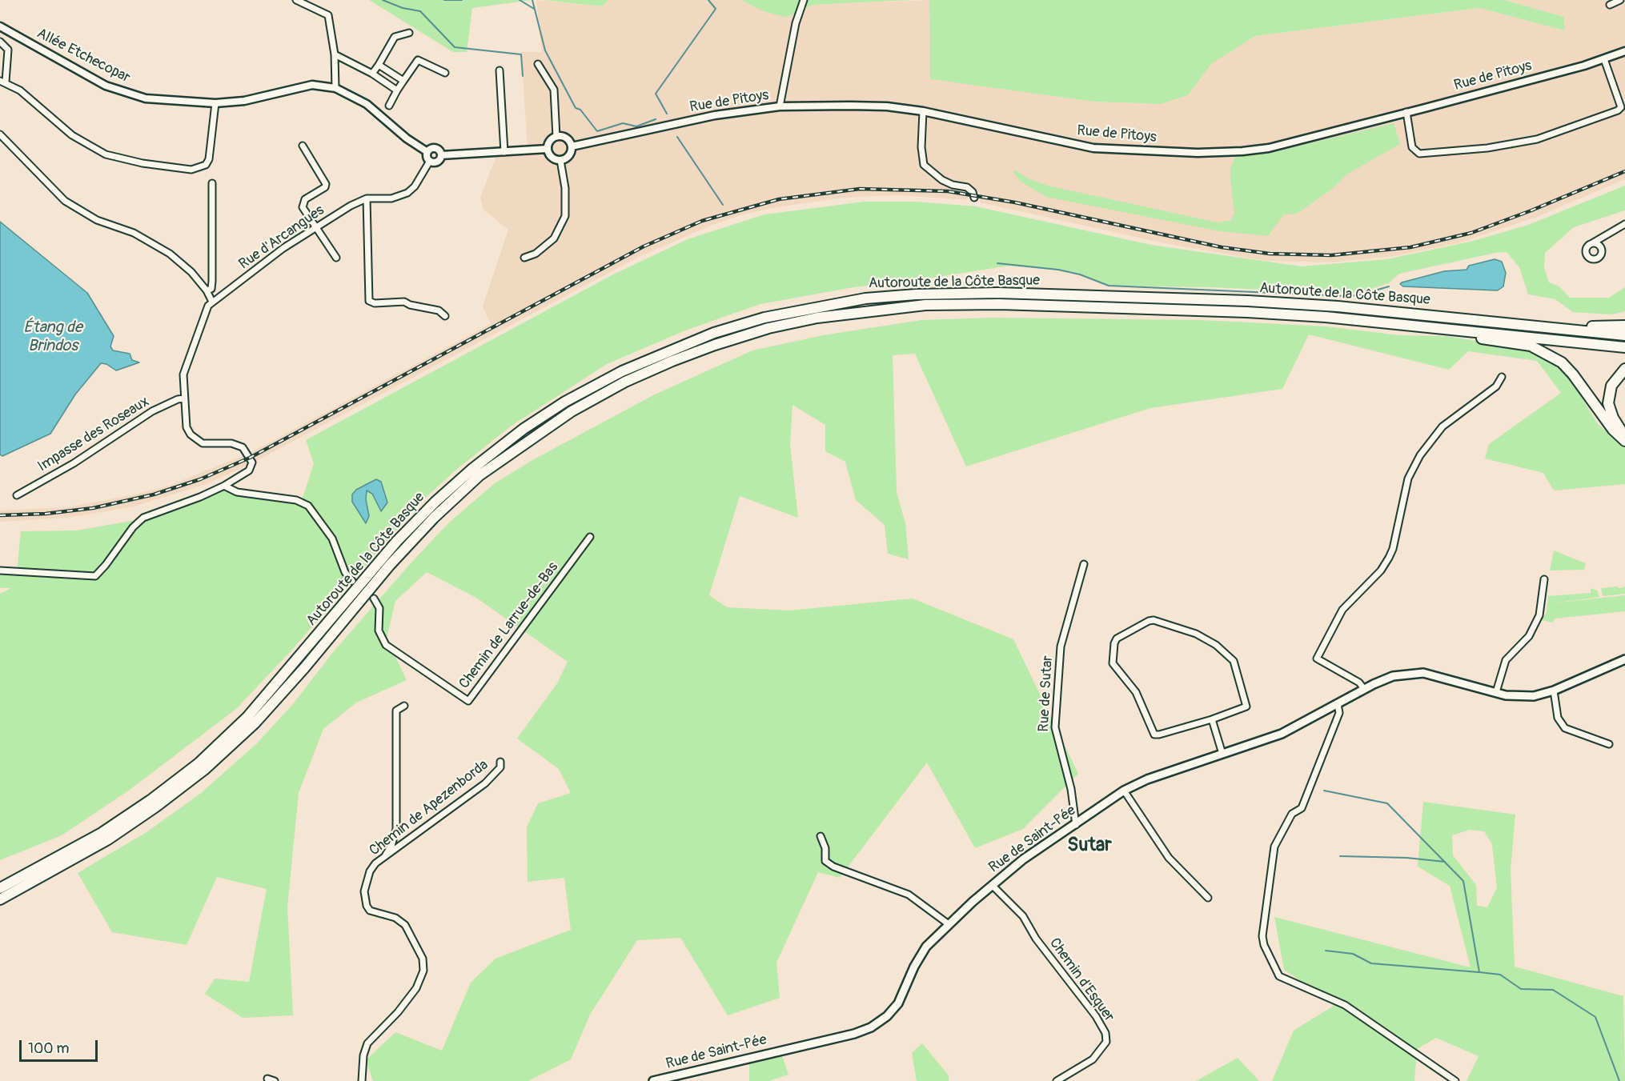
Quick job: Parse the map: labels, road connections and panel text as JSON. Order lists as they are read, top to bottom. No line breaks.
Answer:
{"streets":{"highway":["Autoroute de la Côte Basque"],"main road":["Rue de Saint-Pée"],"street":["Allée Etchecopar","Rue de Pitoys","Rue d'Arcangues","Impasse des Roseaux","Chemin de Larrue-de-Bas","Rue de Sutar","Chemin de Apezenborda","Chemin d'Esquer"]},"crossings":[["Rue d'Arcangues","Impasse des Roseaux"],["Rue de Sutar","Rue de Saint-Pée"],["Rue de Saint-Pée","Chemin d'Esquer"]],"districts":["Sutar"],"water":["Étang de Brindos"],"scale_bar":"100 m"}
